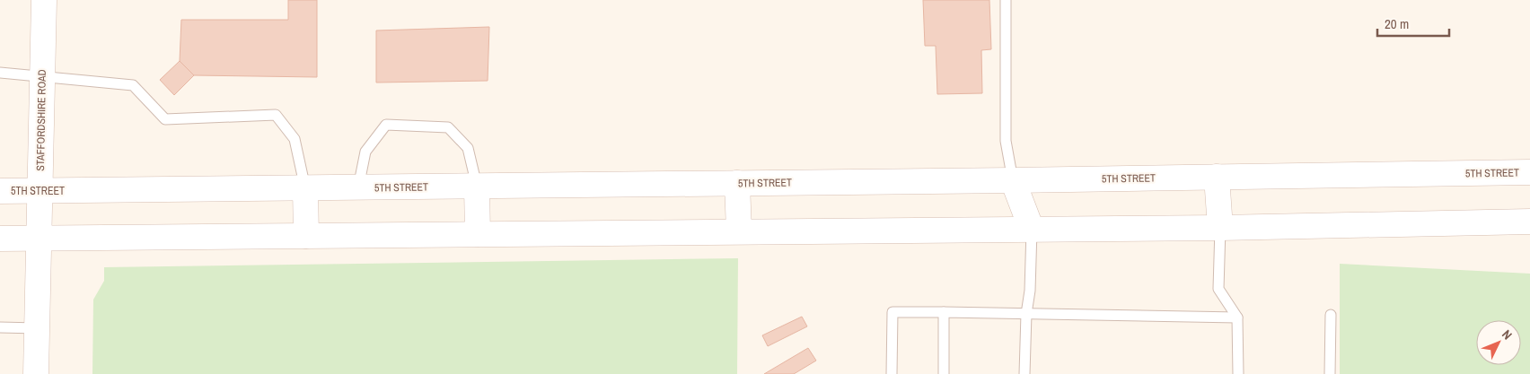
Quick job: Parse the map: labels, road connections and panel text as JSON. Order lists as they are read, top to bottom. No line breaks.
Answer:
{"streets":{"main road":["STAFFORDSHIRE ROAD","5TH STREET"]},"crossings":[["STAFFORDSHIRE ROAD","5TH STREET"]],"scale_bar":"20 m","north":"top right"}
